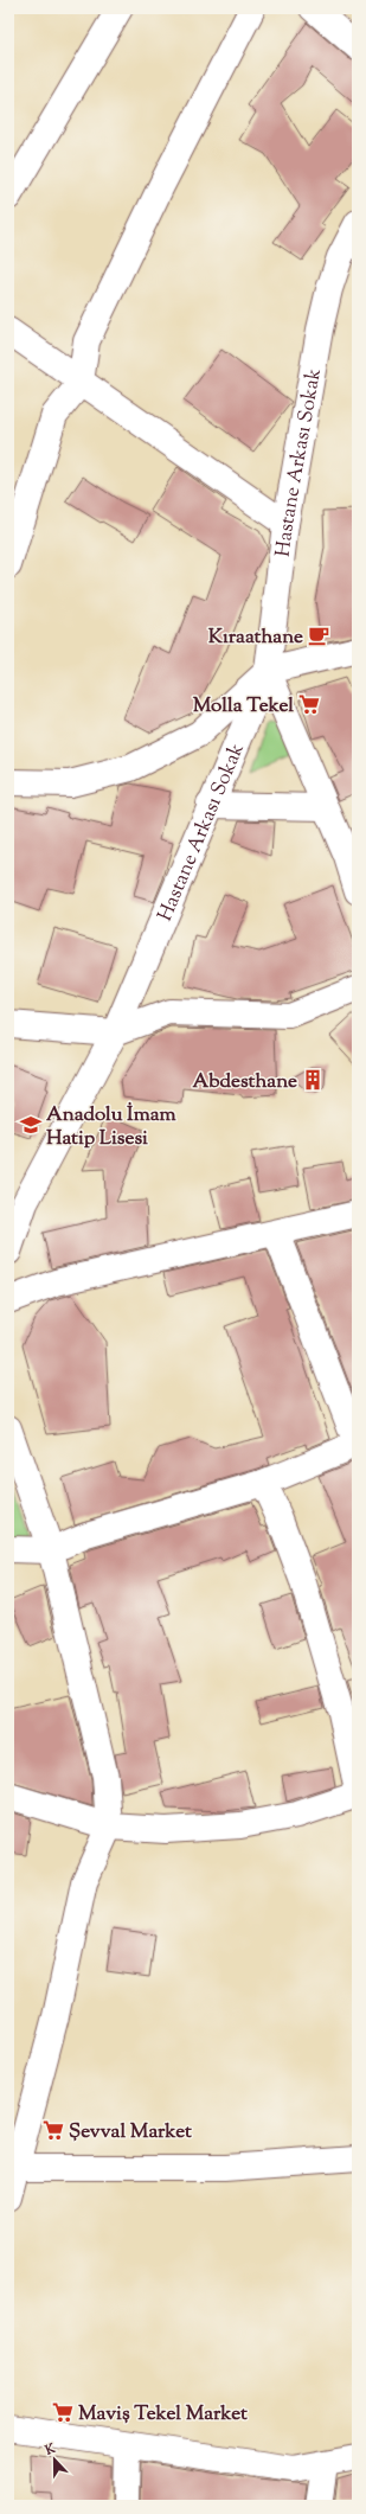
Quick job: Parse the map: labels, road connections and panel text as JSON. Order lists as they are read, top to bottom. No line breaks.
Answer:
{"streets":{"street":["Hastane Arkası Sokak"]},"places":{"cafe":["Kıraathane"],"supermarket":["Molla Tekel","Şevval Market","Maviş Tekel Market"],"building":["Abdesthane"],"school or university":["Anadolu İmam Hatip Lisesi"]},"north":"top"}
